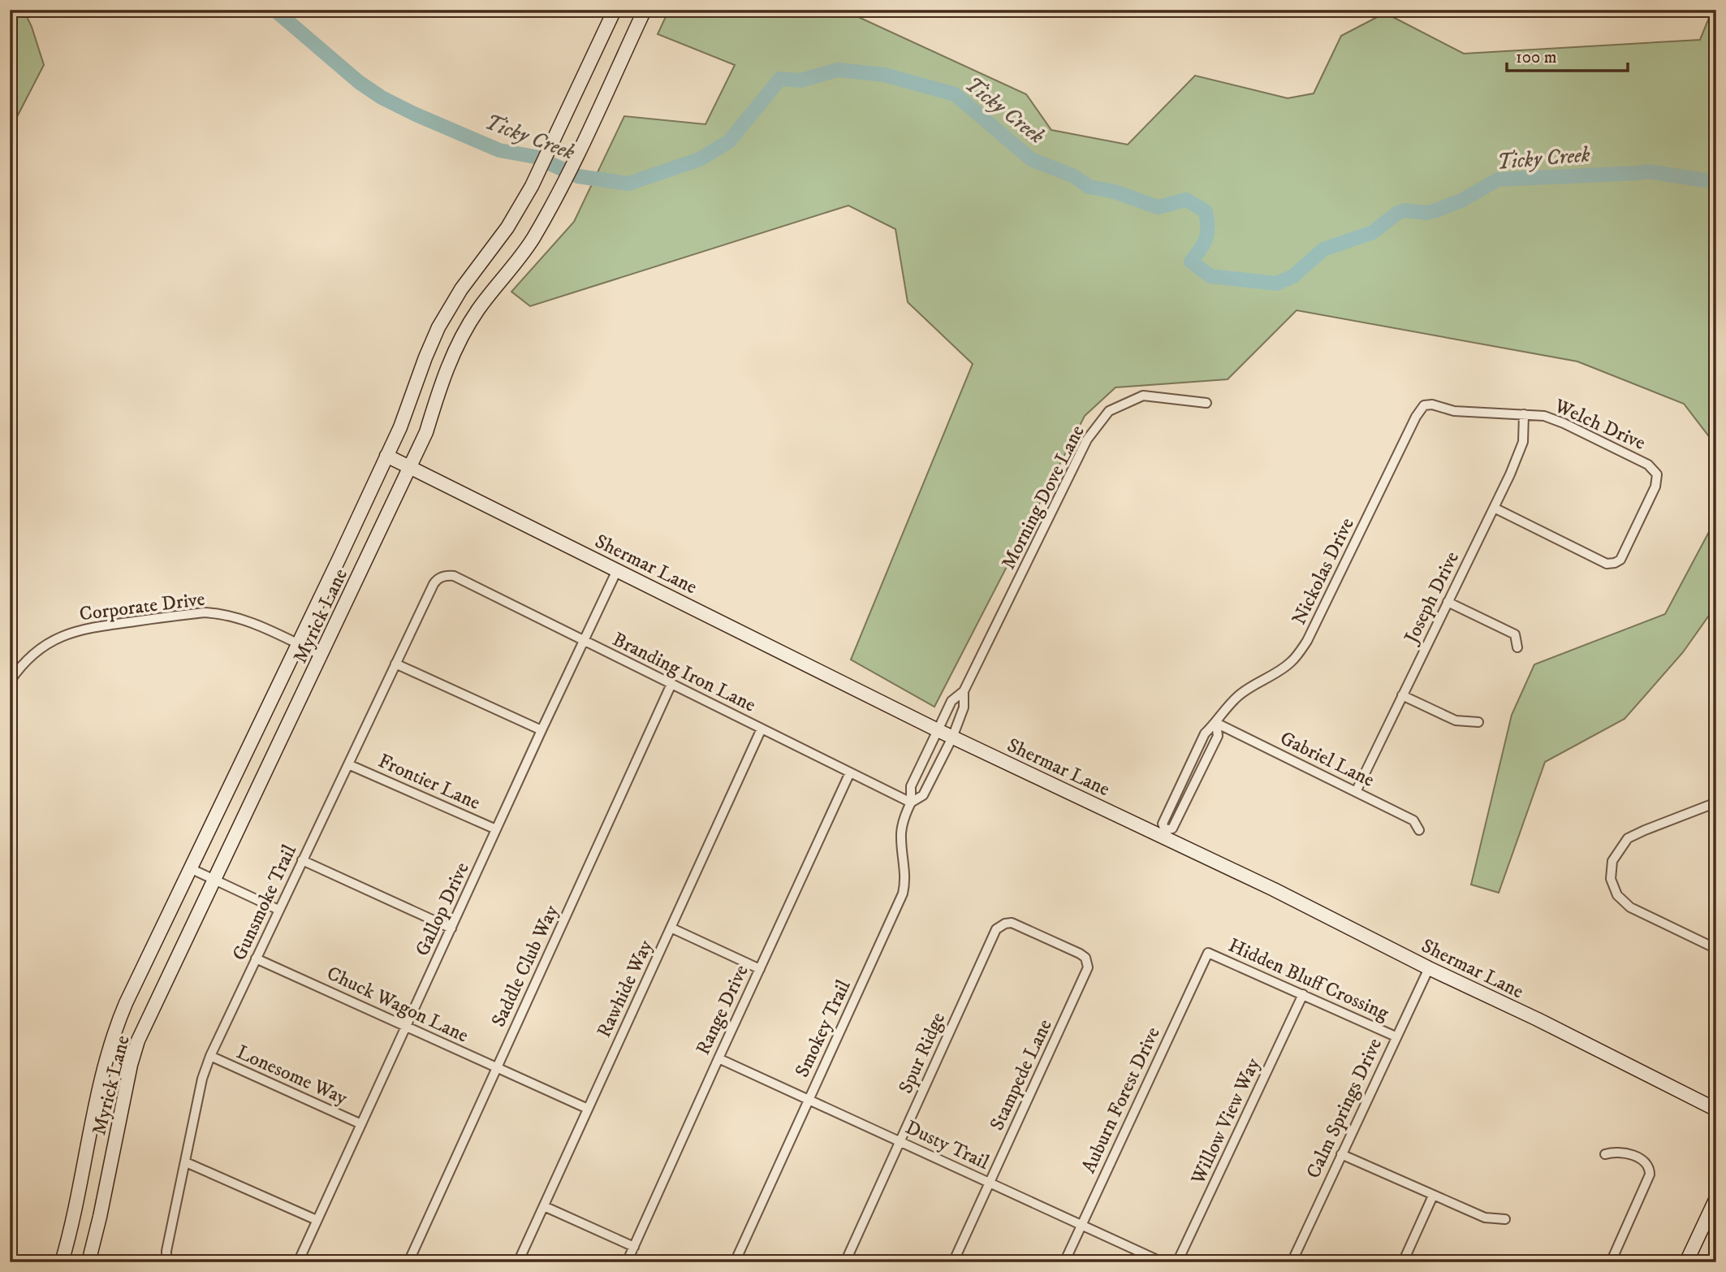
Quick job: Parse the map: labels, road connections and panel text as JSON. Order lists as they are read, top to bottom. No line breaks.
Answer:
{"streets":{"street":["Welch Drive","Morning Dove Lane","Shermar Lane","Nickolas Drive","Joseph Drive","Corporate Drive","Myrick Lane","Branding Iron Lane","Gabriel Lane","Frontier Lane","Gunsmoke Trail","Gallop Drive","Saddle Club Way","Hidden Bluff Crossing","Rawhide Way","Chuck Wagon Lane","Range Drive","Smokey Trail","Spur Ridge","Lonesome Way","Stampede Lane","Auburn Forest Drive","Calm Springs Drive","Willow View Way","Dusty Trail"]},"crossings":[["Welch Drive","Nickolas Drive"],["Welch Drive","Joseph Drive"],["Morning Dove Lane","Shermar Lane"],["Morning Dove Lane","Smokey Trail"],["Shermar Lane","Nickolas Drive"],["Shermar Lane","Myrick Lane"],["Shermar Lane","Gallop Drive"],["Shermar Lane","Smokey Trail"],["Shermar Lane","Calm Springs Drive"],["Nickolas Drive","Gabriel Lane"],["Joseph Drive","Gabriel Lane"],["Corporate Drive","Myrick Lane"],["Branding Iron Lane","Gunsmoke Trail"],["Branding Iron Lane","Gallop Drive"],["Branding Iron Lane","Saddle Club Way"],["Branding Iron Lane","Rawhide Way"],["Branding Iron Lane","Range Drive"],["Branding Iron Lane","Smokey Trail"],["Frontier Lane","Gunsmoke Trail"],["Frontier Lane","Gallop Drive"],["Gunsmoke Trail","Chuck Wagon Lane"],["Gunsmoke Trail","Lonesome Way"],["Gallop Drive","Chuck Wagon Lane"],["Gallop Drive","Lonesome Way"],["Saddle Club Way","Chuck Wagon Lane"],["Hidden Bluff Crossing","Auburn Forest Drive"],["Hidden Bluff Crossing","Calm Springs Drive"],["Hidden Bluff Crossing","Willow View Way"],["Rawhide Way","Chuck Wagon Lane"],["Range Drive","Dusty Trail"],["Smokey Trail","Dusty Trail"],["Spur Ridge","Stampede Lane"],["Spur Ridge","Dusty Trail"],["Stampede Lane","Dusty Trail"],["Auburn Forest Drive","Dusty Trail"]],"water":["Ticky Creek"],"scale_bar":"100 m"}
